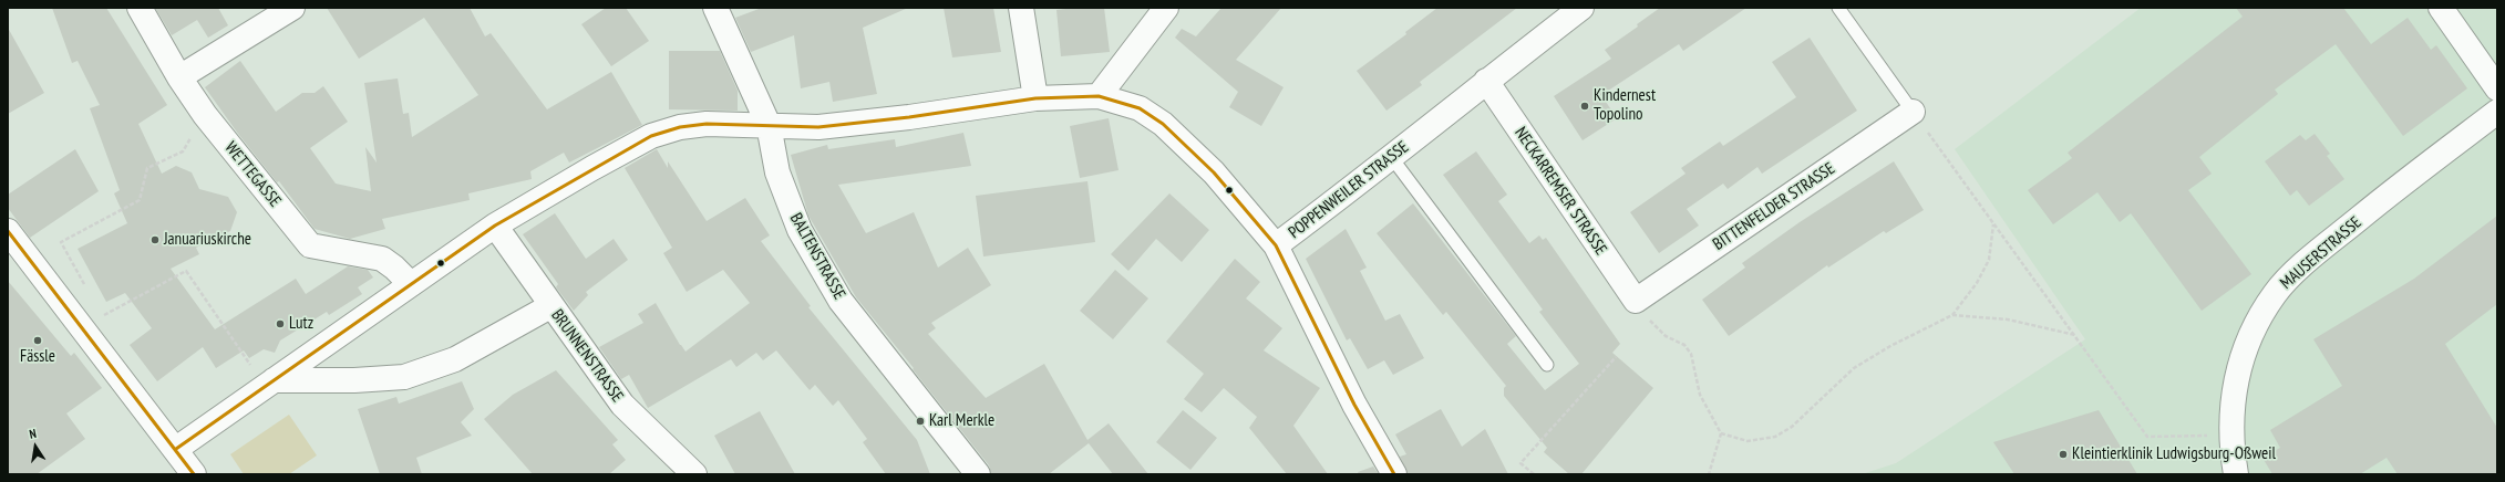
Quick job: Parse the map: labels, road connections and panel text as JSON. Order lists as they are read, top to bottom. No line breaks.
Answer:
{"streets":{"street":["WETTEGASSE","POPPENWEILER STRASSE","NECKARREMSER STRASSE","BITTENFELDER STRASSE","MAUSERSTRASSE","BALTENSTRASSE","BRUNNENSTRASSE"]},"crossings":[["POPPENWEILER STRASSE","NECKARREMSER STRASSE"],["NECKARREMSER STRASSE","BITTENFELDER STRASSE"]],"places":["Kindernest Topolino","Januariuskirche","Lutz","Fässle","Karl Merkle","Kleintierklinik Ludwigsburg-Oßweil"],"north":"top"}
